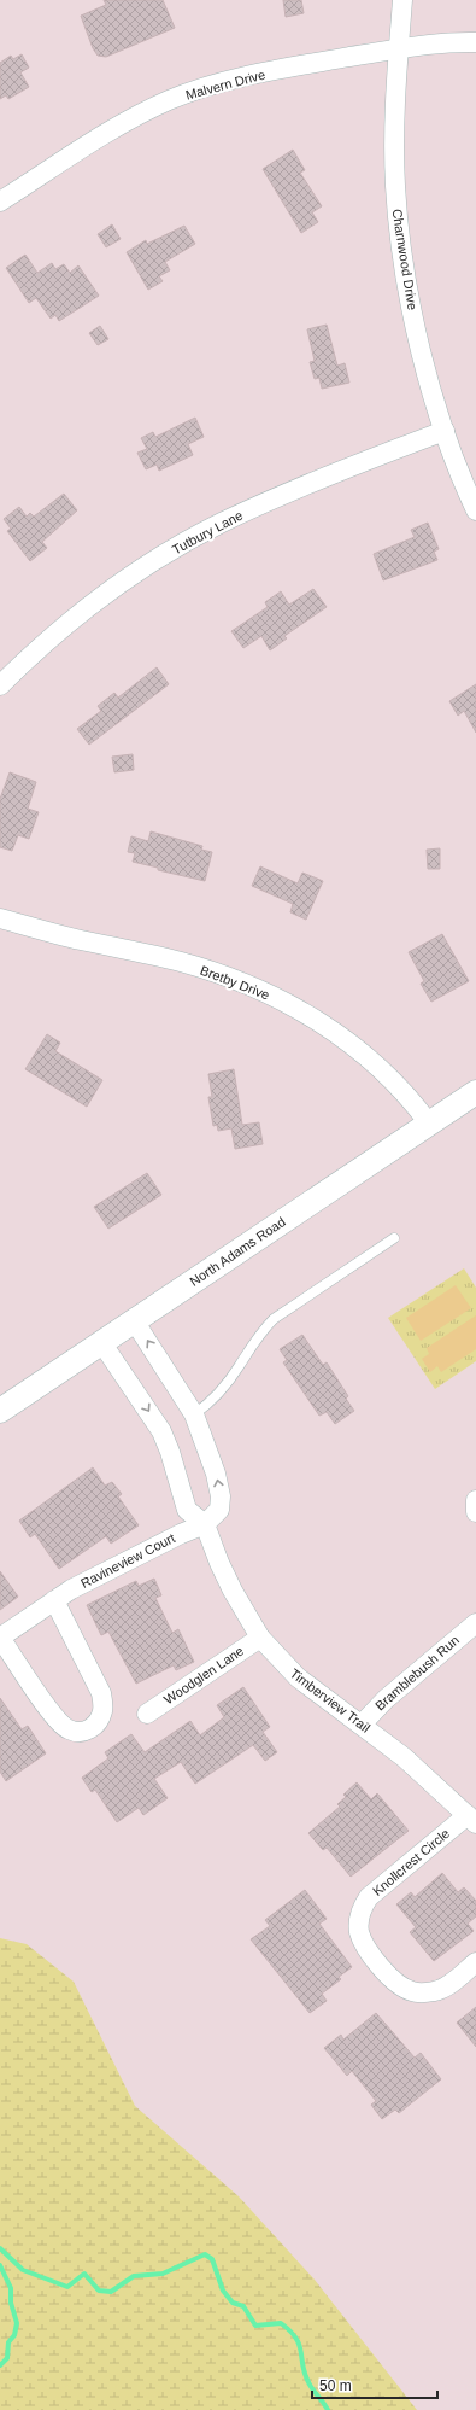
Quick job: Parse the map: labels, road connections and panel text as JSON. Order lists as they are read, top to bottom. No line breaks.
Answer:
{"streets":{"street":["Malvern Drive","Charnwood Drive","Tutbury Lane","Bretby Drive","North Adams Road","Ravineview Court","Bramblebush Run","Woodglen Lane","Timberview Trail","Knollcrest Circle"]},"crossings":[["Malvern Drive","Charnwood Drive"],["Charnwood Drive","Tutbury Lane"],["Bretby Drive","North Adams Road"],["North Adams Road","Timberview Trail"],["Ravineview Court","Timberview Trail"],["Bramblebush Run","Timberview Trail"],["Woodglen Lane","Timberview Trail"],["Timberview Trail","Knollcrest Circle"]],"scale_bar":"50 m"}
